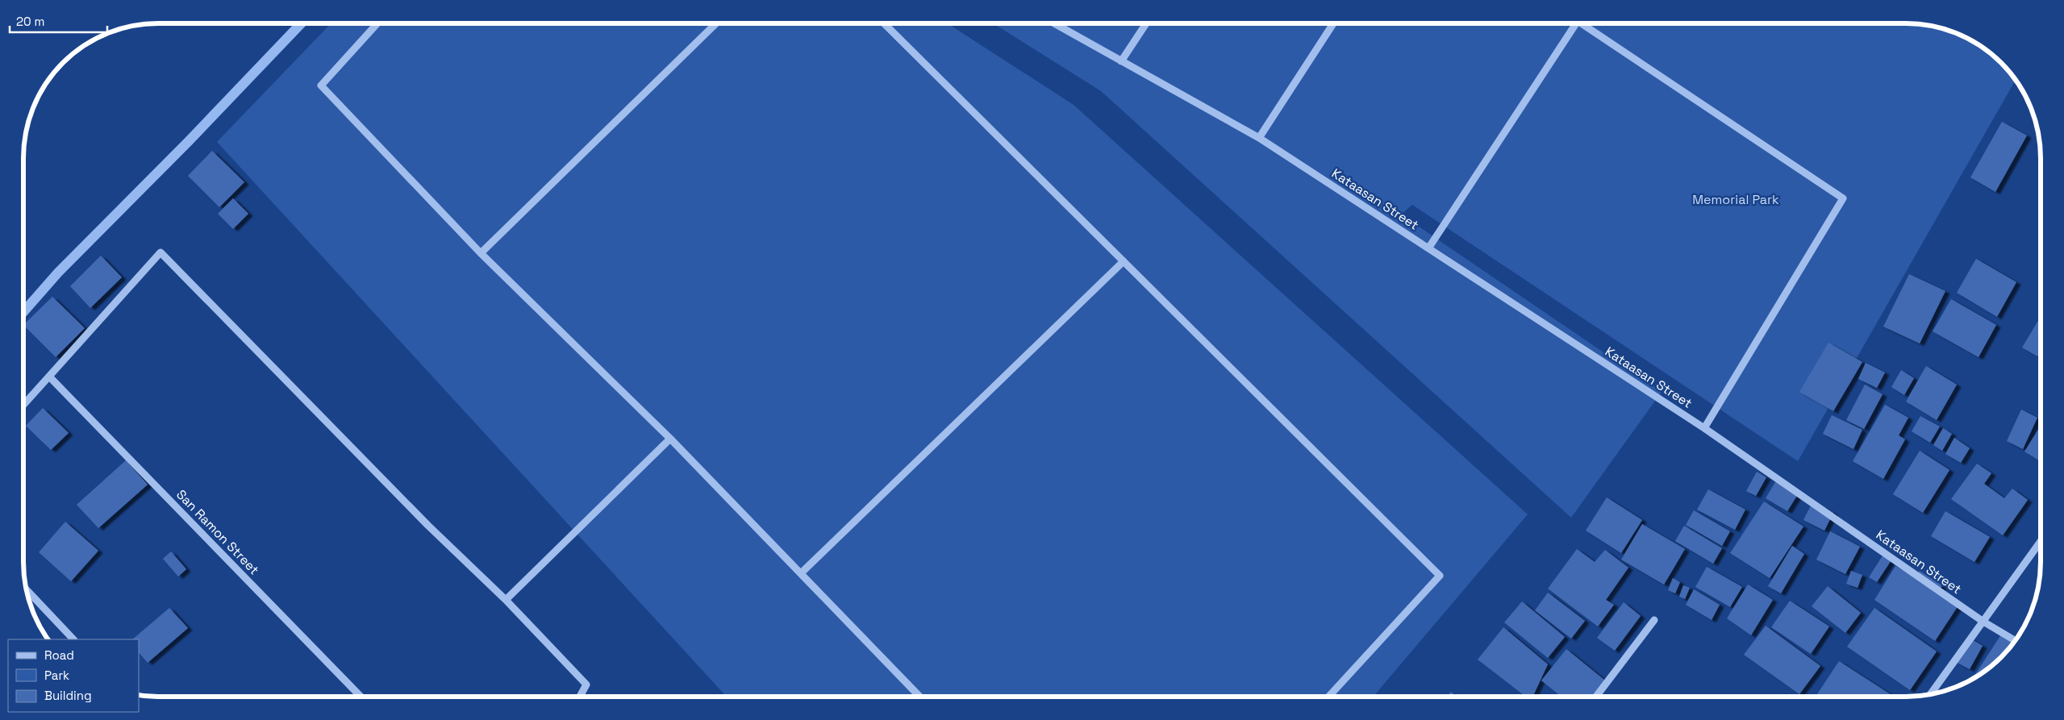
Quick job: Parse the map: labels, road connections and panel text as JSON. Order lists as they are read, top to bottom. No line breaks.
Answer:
{"streets":{"street":["Kataasan Street","San Ramon Street"]},"parks":["Memorial Park"],"legend":["Road","Park","Building"],"scale_bar":"20 m"}
